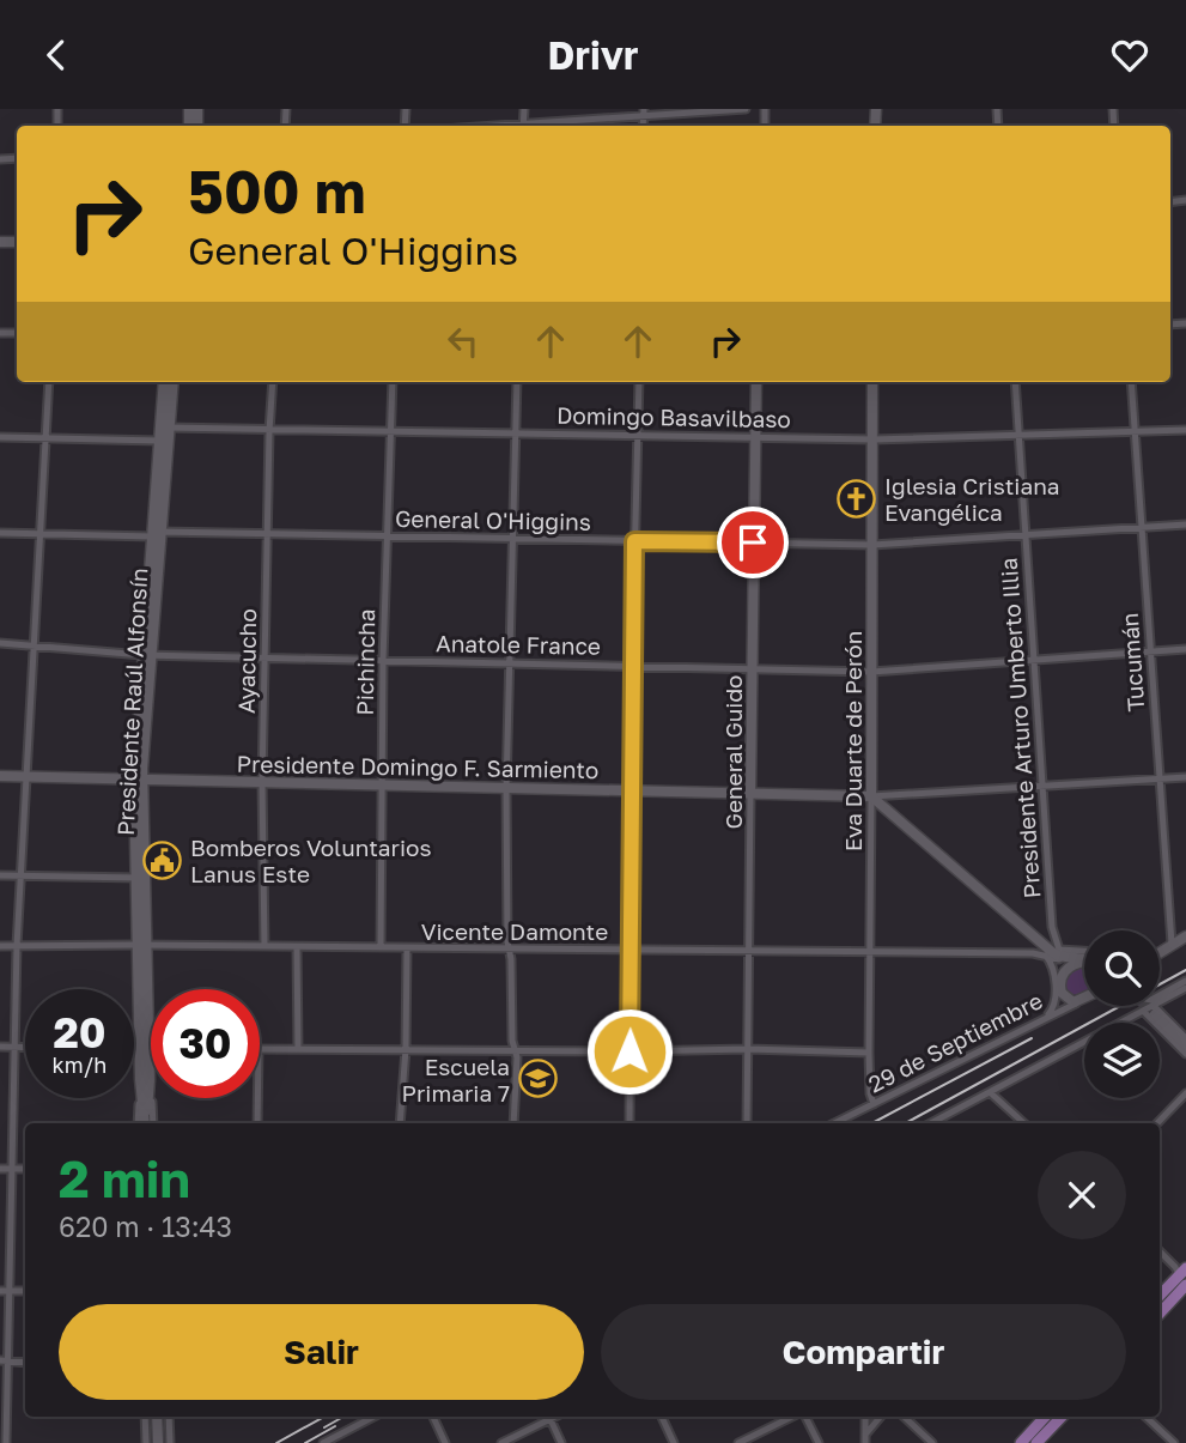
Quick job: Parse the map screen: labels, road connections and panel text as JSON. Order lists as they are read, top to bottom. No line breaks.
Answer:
{"streets":{"main road":["Presidente Raúl Alfonsín","Eva Duarte de Perón","General Guido","Presidente Domingo F. Sarmiento","29 de Septiembre"],"street":["Domingo Basavilbaso","General O'Higgins","Anatole France","Ayacucho","Pichincha","Tucumán","Presidente Arturo Umberto Illia","Vicente Damonte"]},"crossings":[["Domingo Basavilbaso","Ayacucho"],["Domingo Basavilbaso","Pichincha"],["Domingo Basavilbaso","Tucumán"],["Domingo Basavilbaso","Presidente Raúl Alfonsín"],["Domingo Basavilbaso","Presidente Arturo Umberto Illia"],["Domingo Basavilbaso","Eva Duarte de Perón"],["Domingo Basavilbaso","General Guido"],["General O'Higgins","Ayacucho"],["General O'Higgins","Pichincha"],["General O'Higgins","Tucumán"],["General O'Higgins","Presidente Raúl Alfonsín"],["General O'Higgins","Presidente Arturo Umberto Illia"],["General O'Higgins","Eva Duarte de Perón"],["General O'Higgins","General Guido"],["Anatole France","Ayacucho"],["Anatole France","Pichincha"],["Anatole France","Tucumán"],["Anatole France","Presidente Raúl Alfonsín"],["Anatole France","Presidente Arturo Umberto Illia"],["Anatole France","Eva Duarte de Perón"],["Anatole France","General Guido"],["Ayacucho","Presidente Domingo F. Sarmiento"],["Ayacucho","Vicente Damonte"],["Pichincha","Presidente Domingo F. Sarmiento"],["Pichincha","Vicente Damonte"],["Tucumán","Presidente Domingo F. Sarmiento"],["Presidente Raúl Alfonsín","Presidente Domingo F. Sarmiento"],["Presidente Raúl Alfonsín","Vicente Damonte"],["Presidente Arturo Umberto Illia","Presidente Domingo F. Sarmiento"],["Presidente Arturo Umberto Illia","Vicente Damonte"],["Presidente Arturo Umberto Illia","29 de Septiembre"],["Eva Duarte de Perón","Presidente Domingo F. Sarmiento"],["Eva Duarte de Perón","Vicente Damonte"],["Eva Duarte de Perón","29 de Septiembre"],["General Guido","Presidente Domingo F. Sarmiento"],["General Guido","Vicente Damonte"]],"places":{"church":["Iglesia Cristiana Evangélica"],"public building":["Bomberos Voluntarios Lanus Este"],"school or university":["Escuela Primaria 7"]},"page":{"header":"Drivr","turn":["500 m","General O'Higgins"],"speed":"20 km/h","limit":"30","heading":["2 min","620 m · 13:43"],"buttons":["Salir","Compartir"]}}
